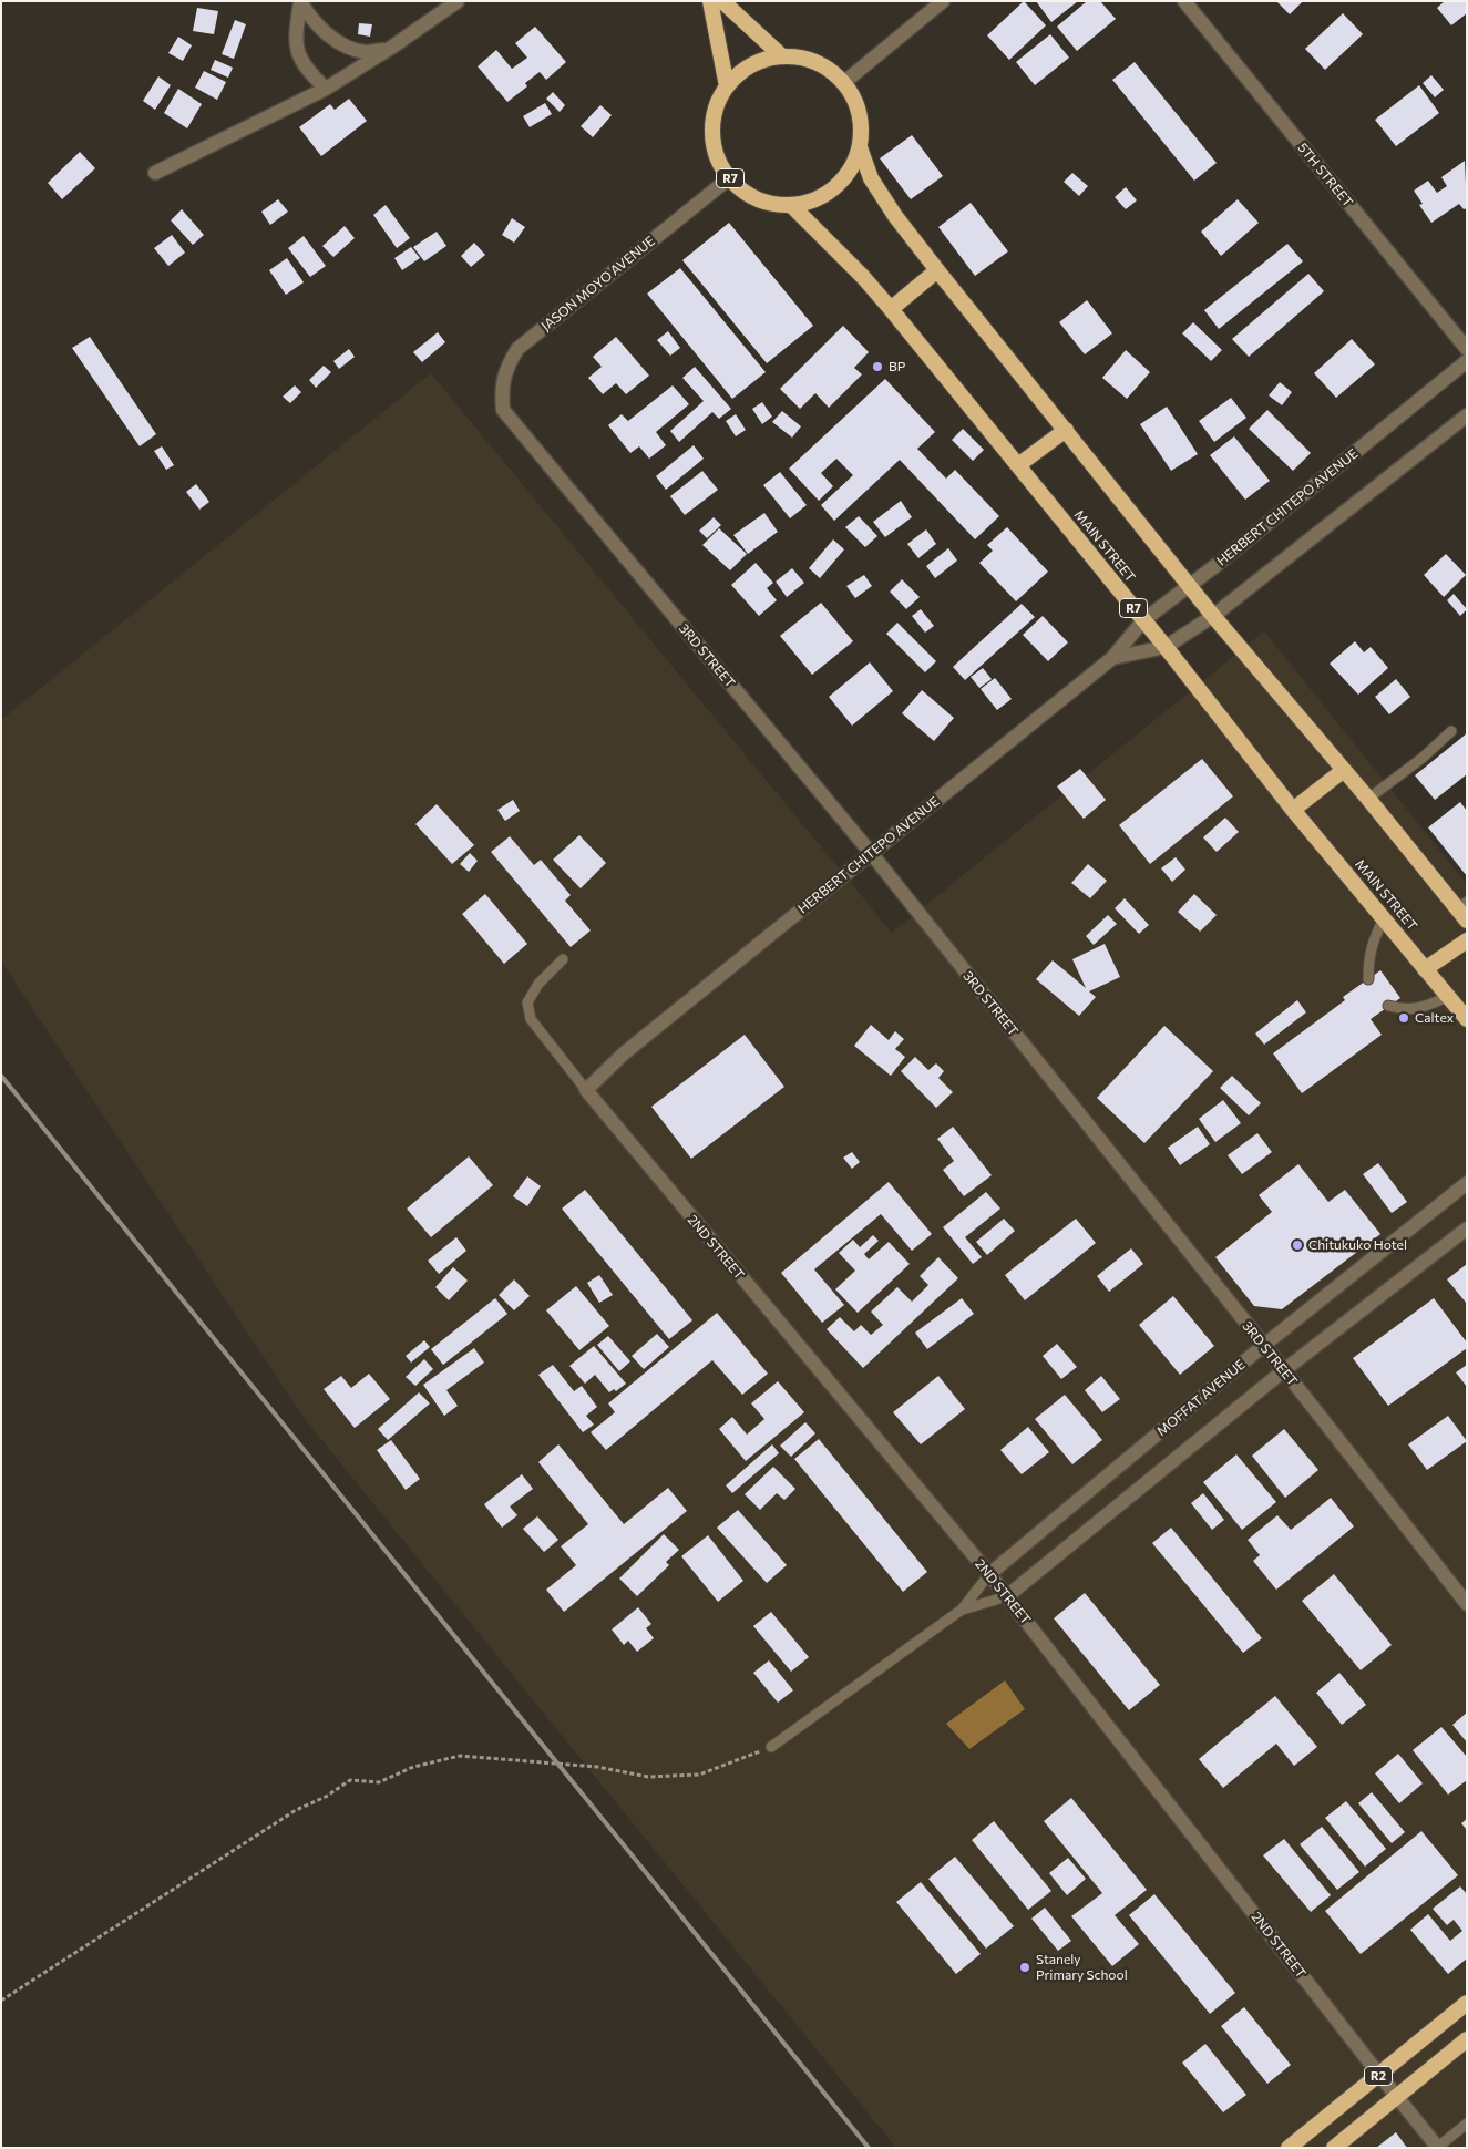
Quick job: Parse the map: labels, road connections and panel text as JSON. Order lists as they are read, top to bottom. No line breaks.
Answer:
{"streets":{"highway":["R7","MAIN STREET","R2"],"street":["5TH STREET","JASON MOYO AVENUE","HERBERT CHITEPO AVENUE","3RD STREET","2ND STREET","MOFFAT AVENUE"]},"crossings":[["R7","JASON MOYO AVENUE"],["R7","HERBERT CHITEPO AVENUE"],["R7","MAIN STREET"],["JASON MOYO AVENUE","MAIN STREET"],["JASON MOYO AVENUE","3RD STREET"],["HERBERT CHITEPO AVENUE","MAIN STREET"],["HERBERT CHITEPO AVENUE","3RD STREET"],["HERBERT CHITEPO AVENUE","2ND STREET"],["3RD STREET","MOFFAT AVENUE"],["2ND STREET","MOFFAT AVENUE"],["2ND STREET","R2"]],"places":["BP","Caltex","Chitukuko Hotel","Stanely Primary School"]}
